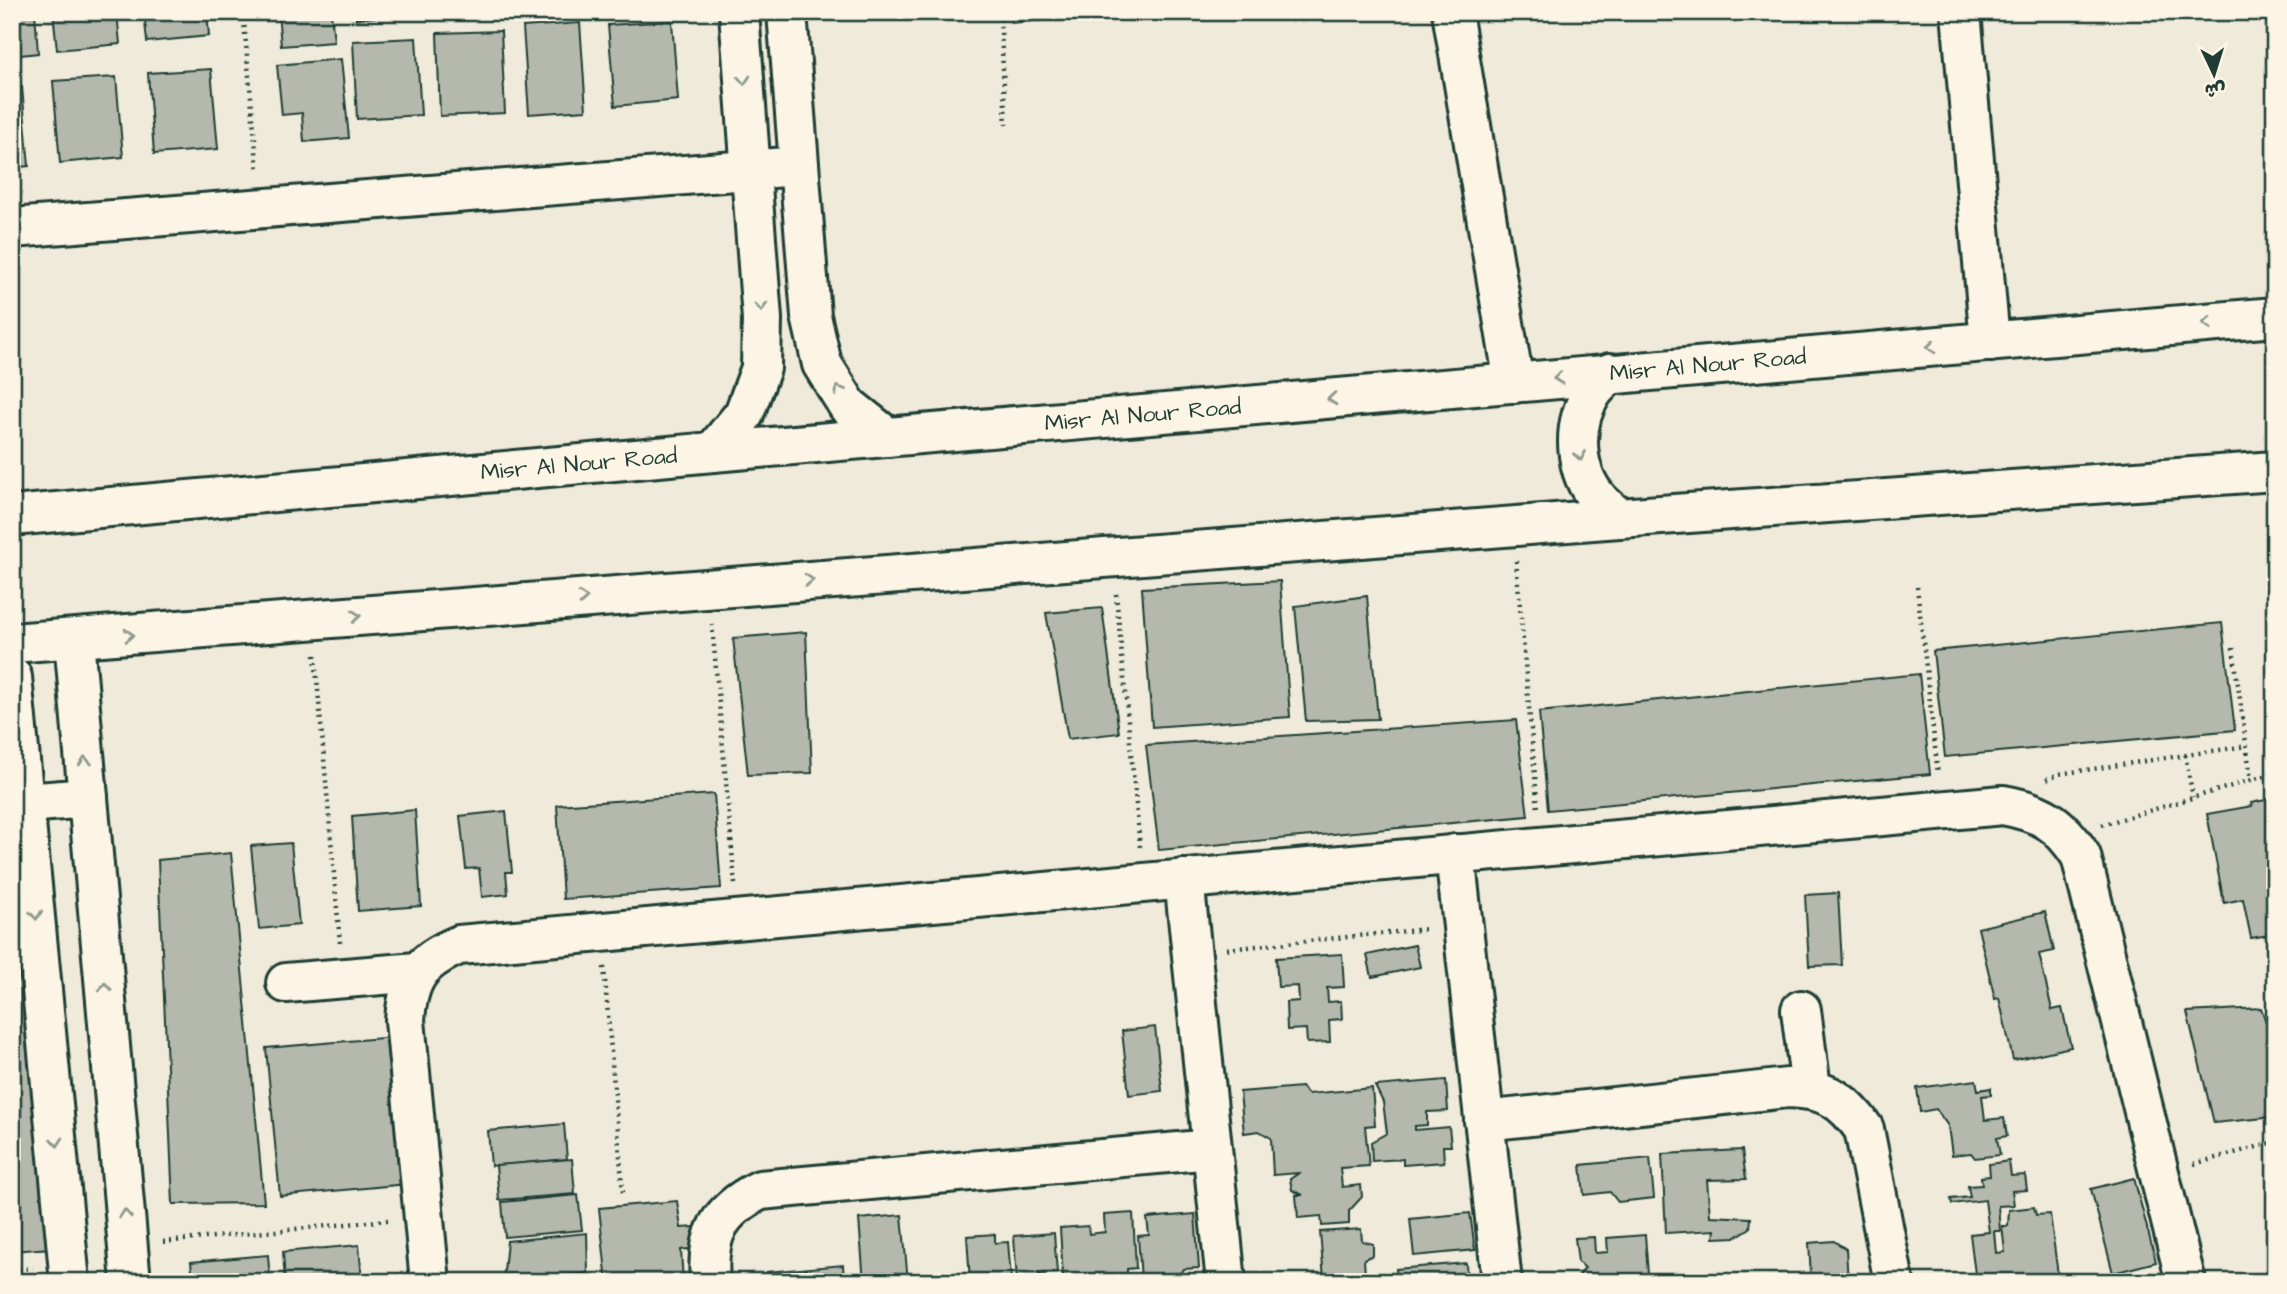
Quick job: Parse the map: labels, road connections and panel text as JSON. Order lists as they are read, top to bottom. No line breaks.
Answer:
{"streets":{"street":["Misr Al Nour Road"]},"north":"bottom"}
